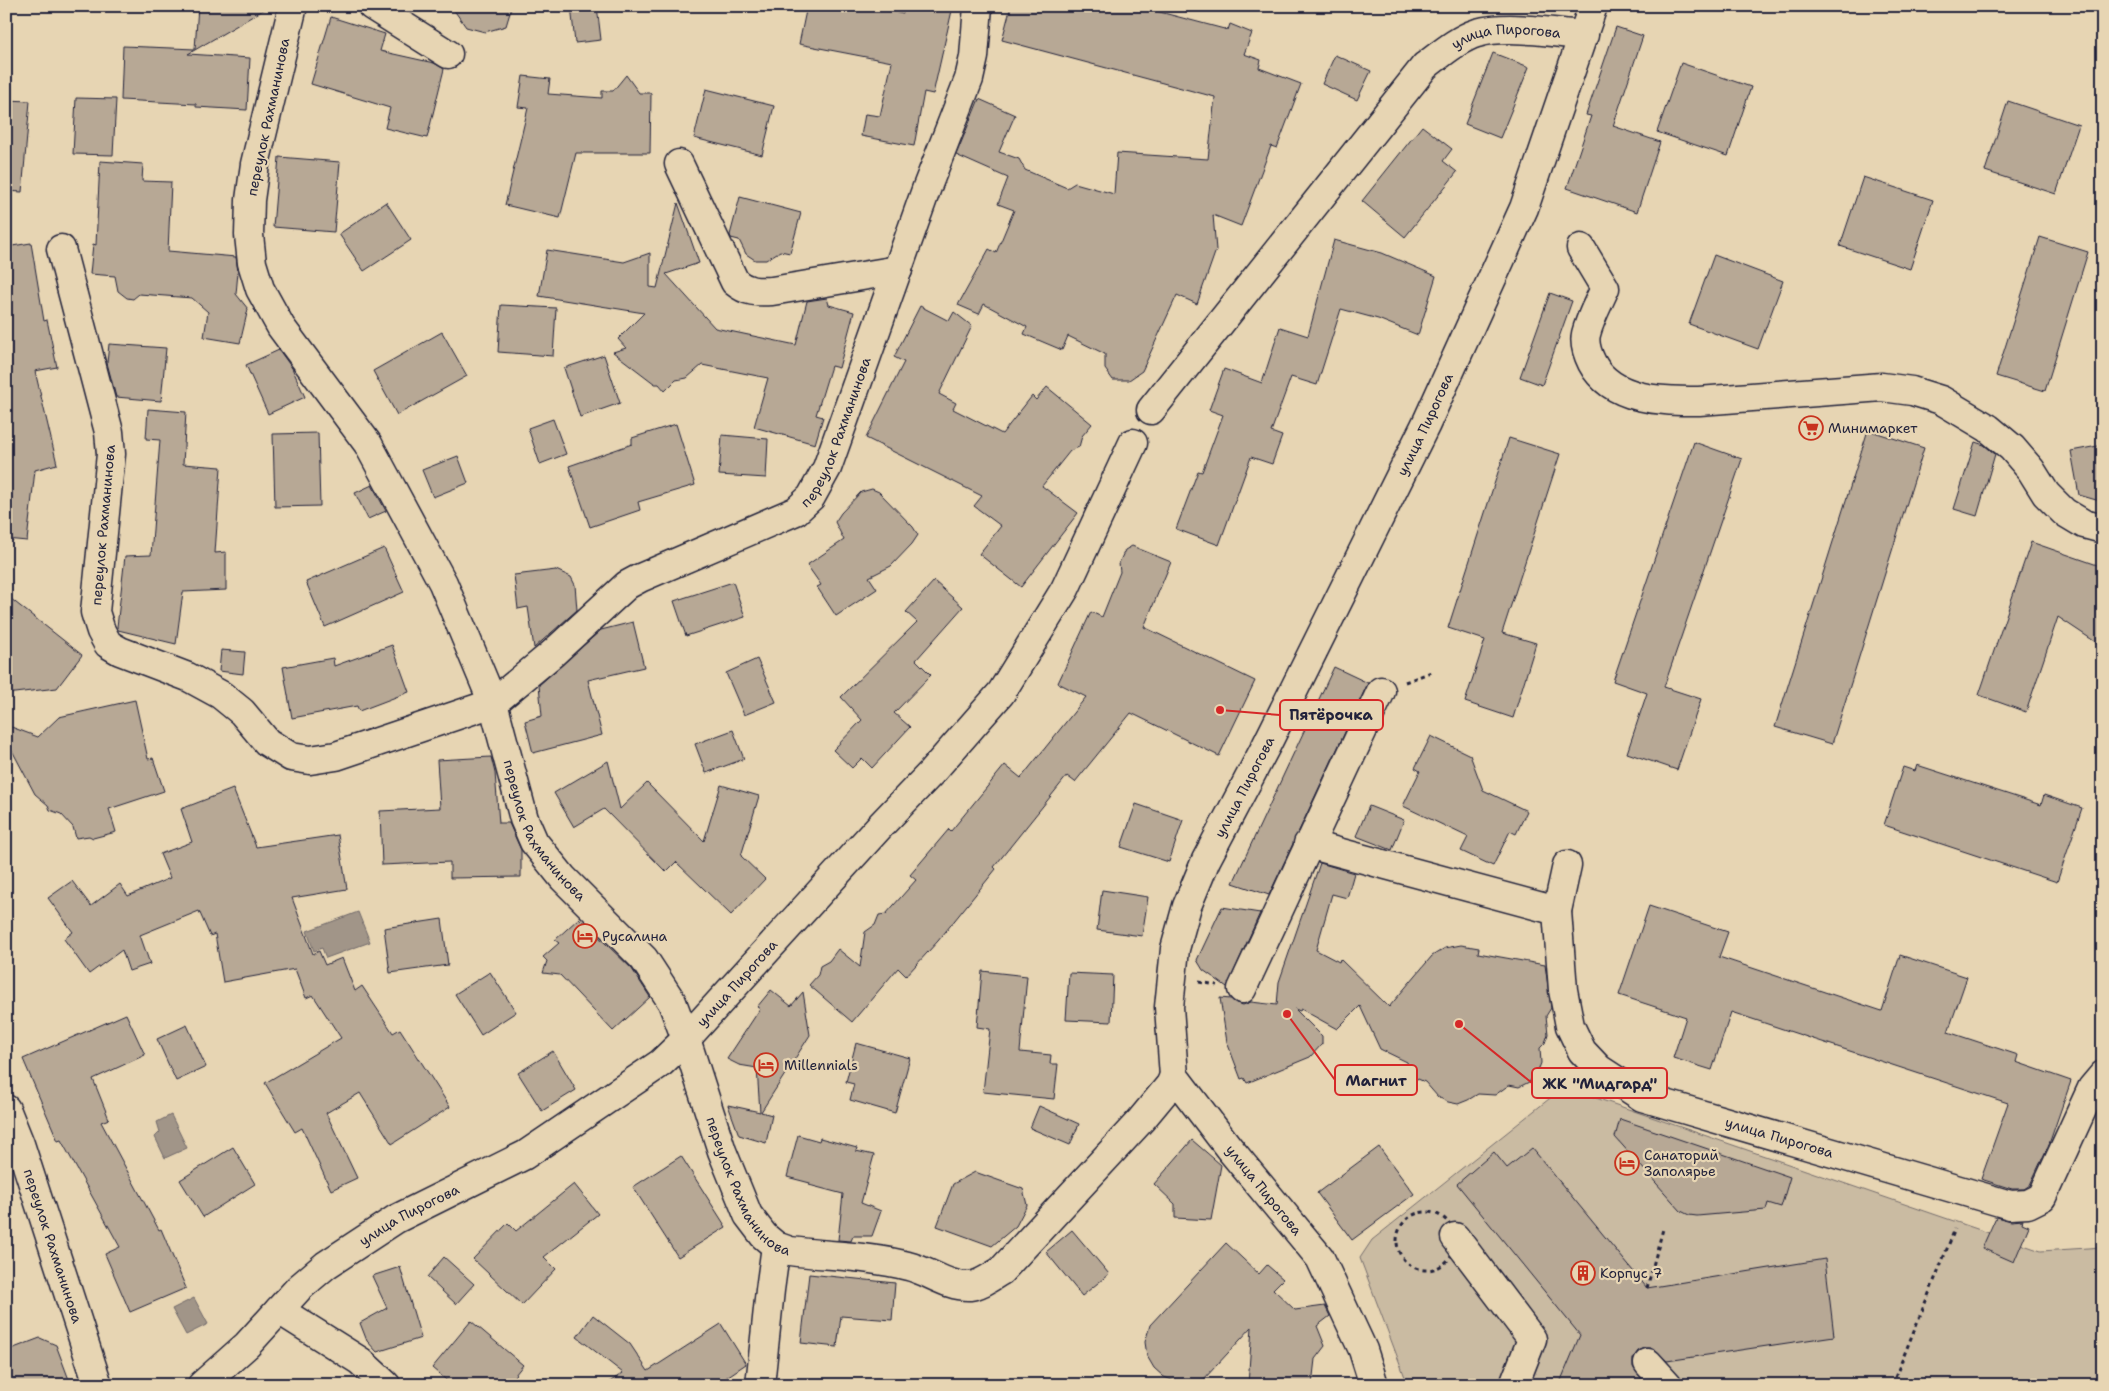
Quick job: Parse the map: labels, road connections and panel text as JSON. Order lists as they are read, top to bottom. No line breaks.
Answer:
{"streets":{"street":["улица Пирогова","переулок Рахманинова"]},"crossings":[["улица Пирогова","переулок Рахманинова"]],"places":{"supermarket":["Минимаркет"],"other":["Пятёрочка","Магнит","ЖК \"Мидгард\""],"hotel":["Русалина","Millennials","Санаторий Заполярье"],"building":["Корпус 7"]}}
